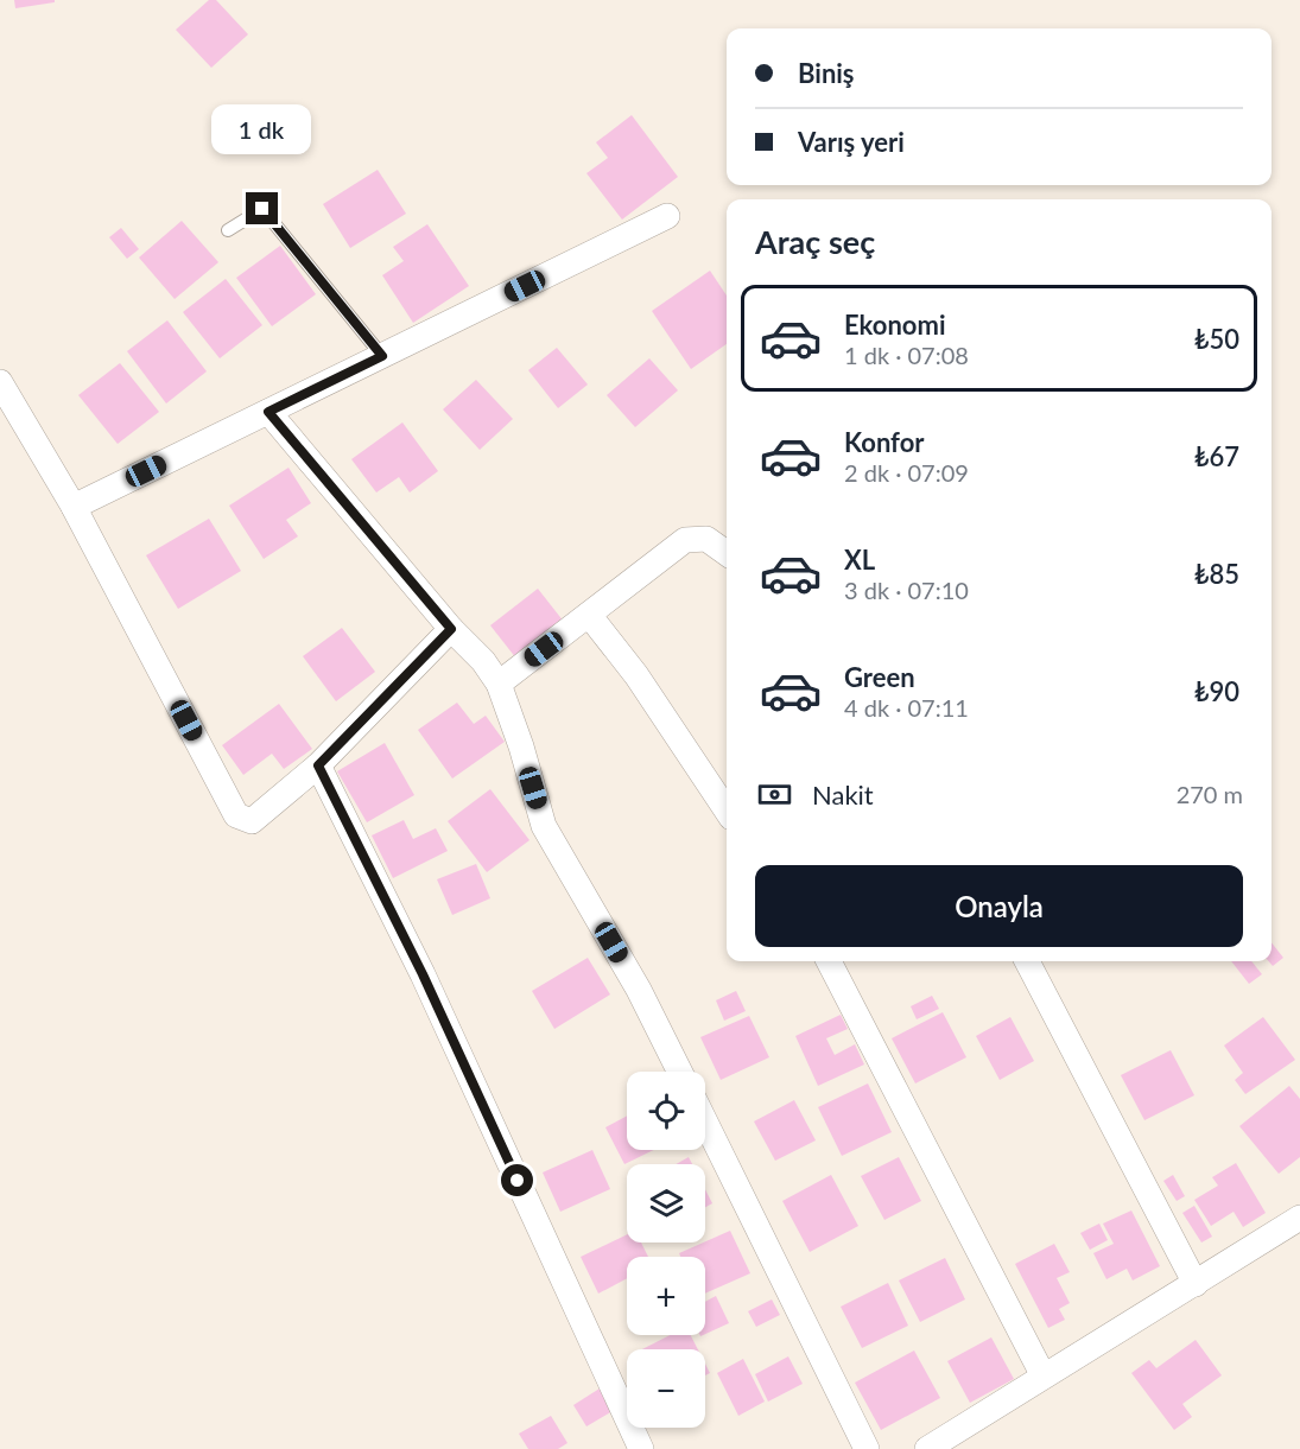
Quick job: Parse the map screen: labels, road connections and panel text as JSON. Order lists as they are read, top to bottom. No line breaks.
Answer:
{"page":{"banner":["Biniş","Varış yeri"],"bubble":"1 dk","heading":"Araç seç","list":[{"name":"Ekonomi","note":"1 dk · 07:08","value":"₺50"},{"name":"Konfor","note":"2 dk · 07:09","value":"₺67"},{"name":"XL","note":"3 dk · 07:10","value":"₺85"},{"name":"Green","note":"4 dk · 07:11","value":"₺90"}],"pay":["Nakit","270 m"],"buttons":"Onayla","map_buttons":["+","−"]}}
